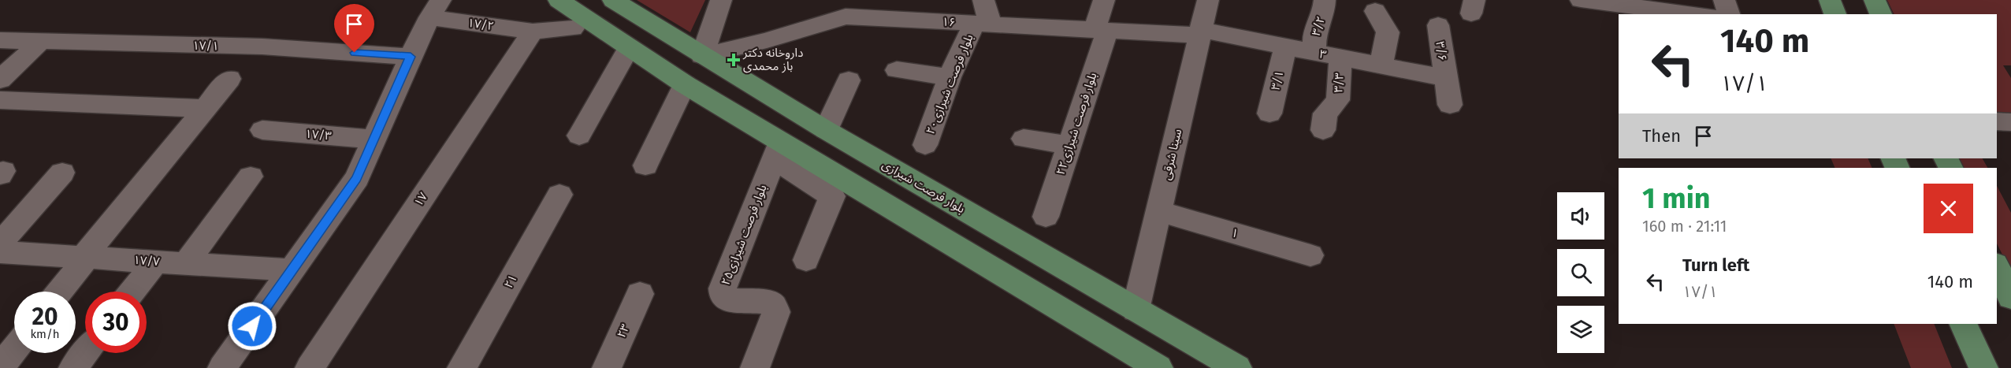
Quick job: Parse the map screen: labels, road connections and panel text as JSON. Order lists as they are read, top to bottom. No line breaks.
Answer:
{"streets":{"main road":["بلوار فرصت شیرازی"],"street":["۱۶","۱۷/۲","۳/۲","۱۷/۱","۳/۶","۳","۳/۱","۳/۳","بلوار فرصت شیرازی۲۰","بلوار فرصت شیرازی۲۲","۱۷/۳","سینا شرقی","۱۷","۱","بلوار فرصت شیرازی۲۵","۱۷/۷","۲۱","۲۳"]},"crossings":[["۱۶","۳"],["۱۶","بلوار فرصت شیرازی۲۰"],["۱۶","بلوار فرصت شیرازی۲۲"],["۱۶","سینا شرقی"],["۱۶","بلوار فرصت شیرازی"],["۱۷/۲","۱۷"],["۳/۲","۳"],["۳/۶","۳"],["۳","۳/۱"],["۳","۳/۳"],["۳","سینا شرقی"],["سینا شرقی","بلوار فرصت شیرازی"],["سینا شرقی","۱"]],"places":{"health":["داروخانه دکتر باز محمدی"]},"page":{"turn":["140 m","۱۷/۱"],"then":"Then","heading":["1 min","160 m · 21:11"],"list":[{"name":"Turn left","note":"۱۷/۱","value":"140 m"}],"speed":"20 km/h","limit":"30"}}
